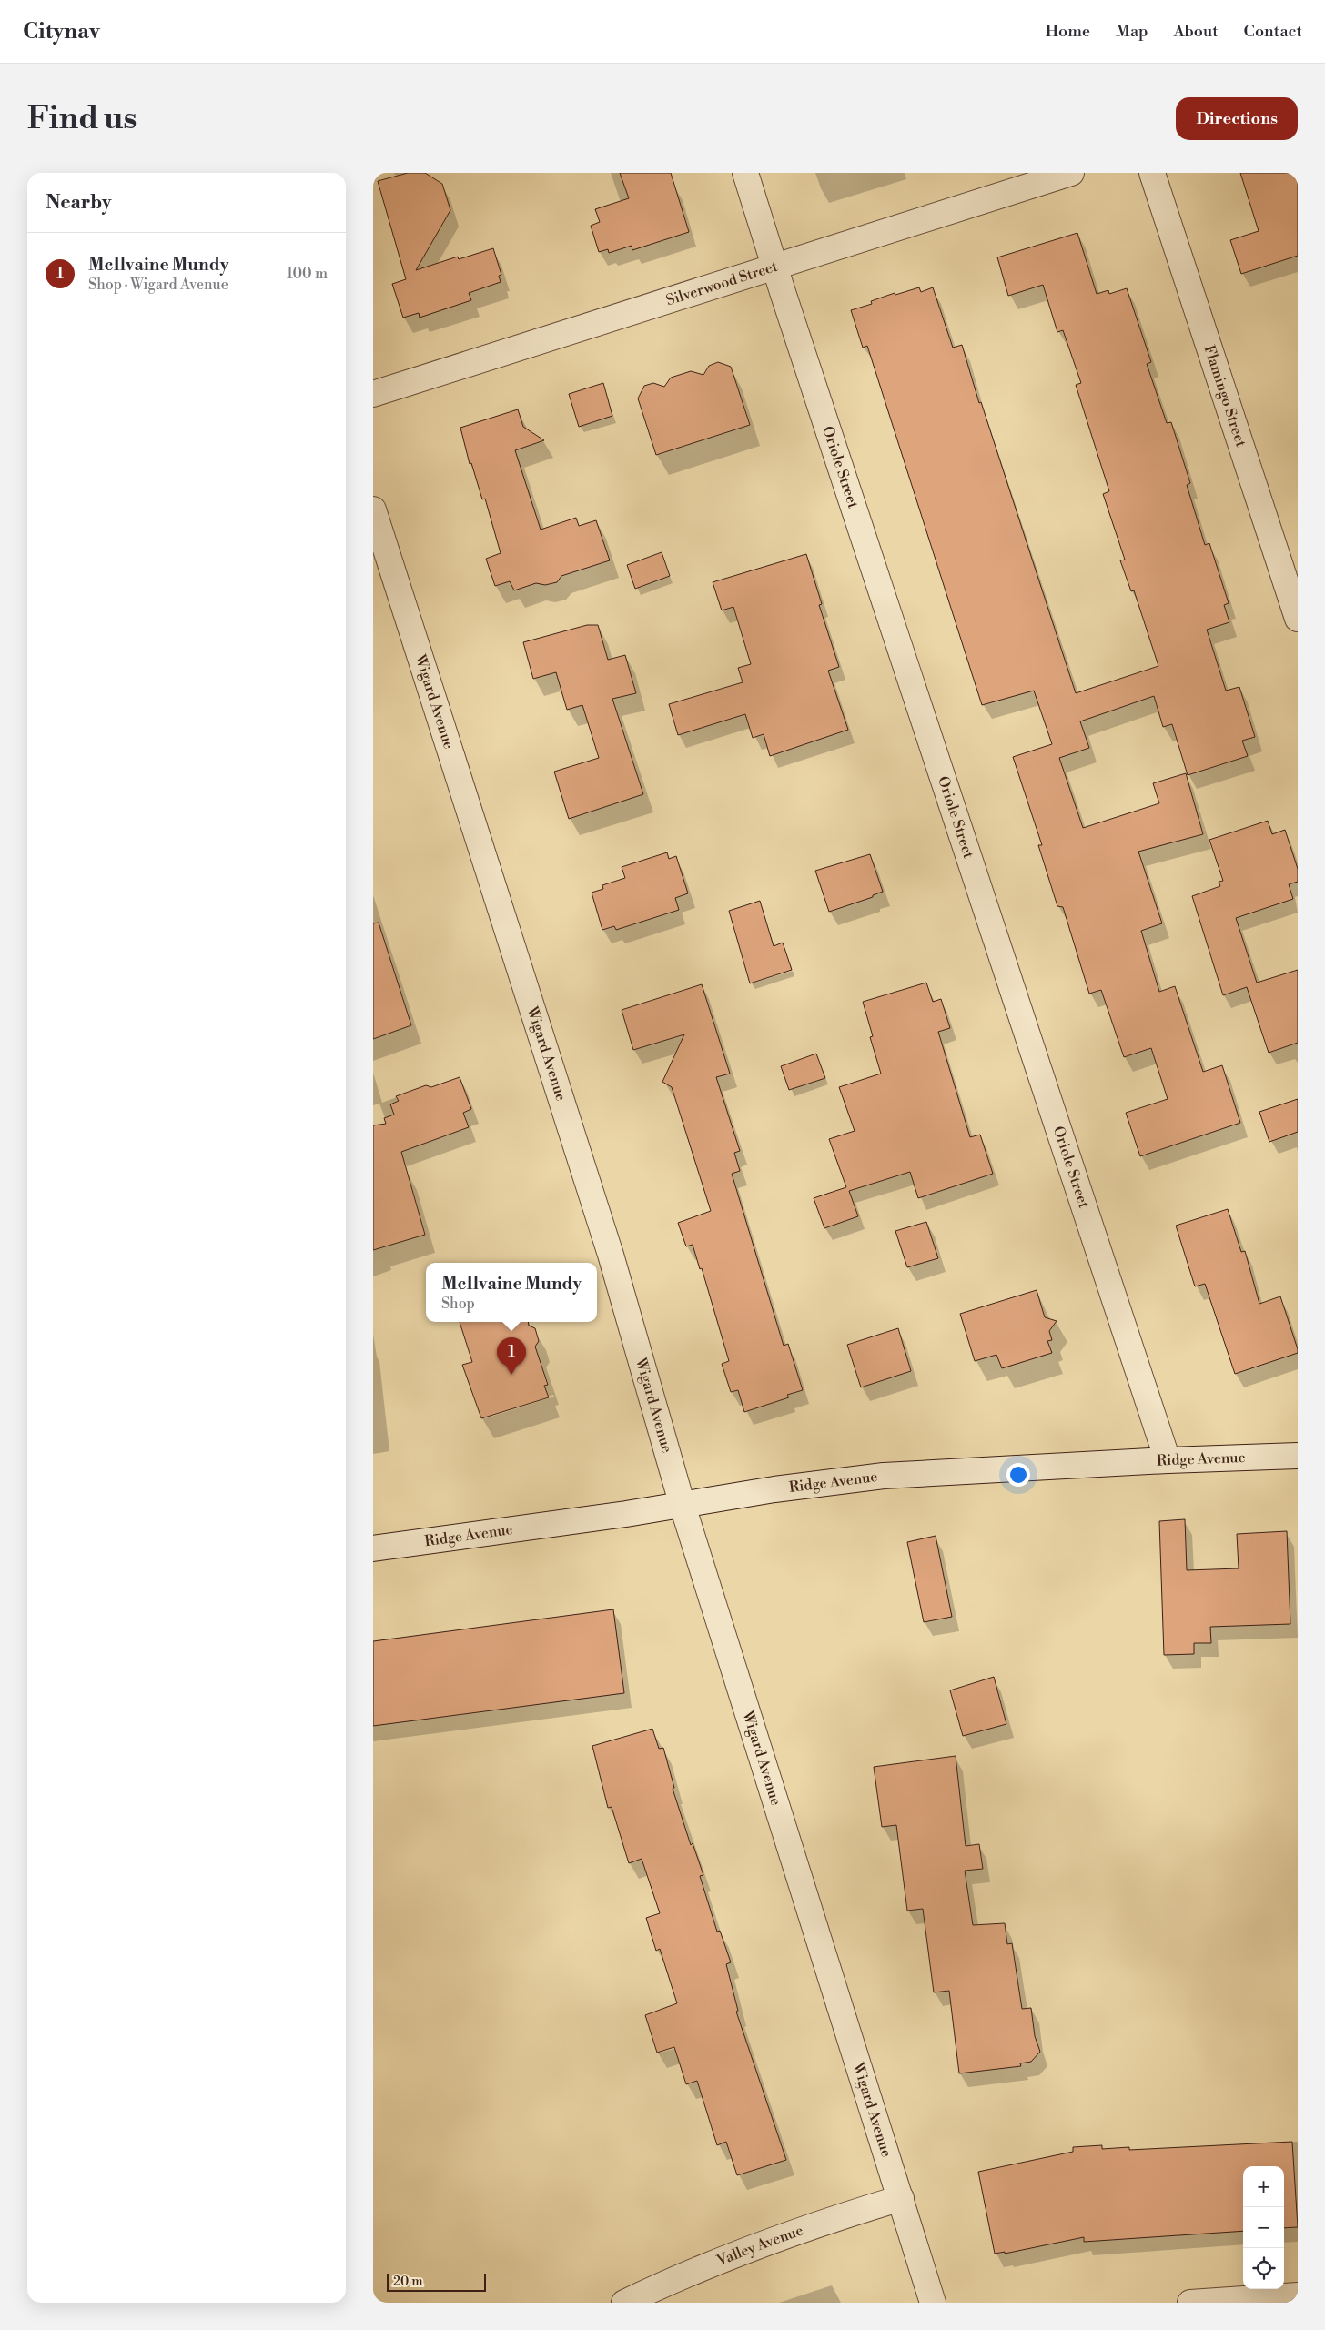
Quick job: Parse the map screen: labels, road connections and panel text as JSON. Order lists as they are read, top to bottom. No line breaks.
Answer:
{"streets":{"street":["Silverwood Street","Flamingo Street","Oriole Street","Wigard Avenue","Ridge Avenue","Valley Avenue"]},"crossings":[["Silverwood Street","Oriole Street"],["Oriole Street","Ridge Avenue"],["Wigard Avenue","Ridge Avenue"],["Wigard Avenue","Valley Avenue"]],"scale_bar":"20 m","page":{"header":"Citynav","nav":["Home","Map","About","Contact"],"buttons":"Directions","title":"Find us","heading":"Nearby","list":[{"mark":"1","name":"McIlvaine Mundy","note":"Shop · Wigard Avenue","value":"100 m"}],"popup":["McIlvaine Mundy","Shop"],"pins":"1","map_buttons":["+","−"],"scale":"20 m"}}
